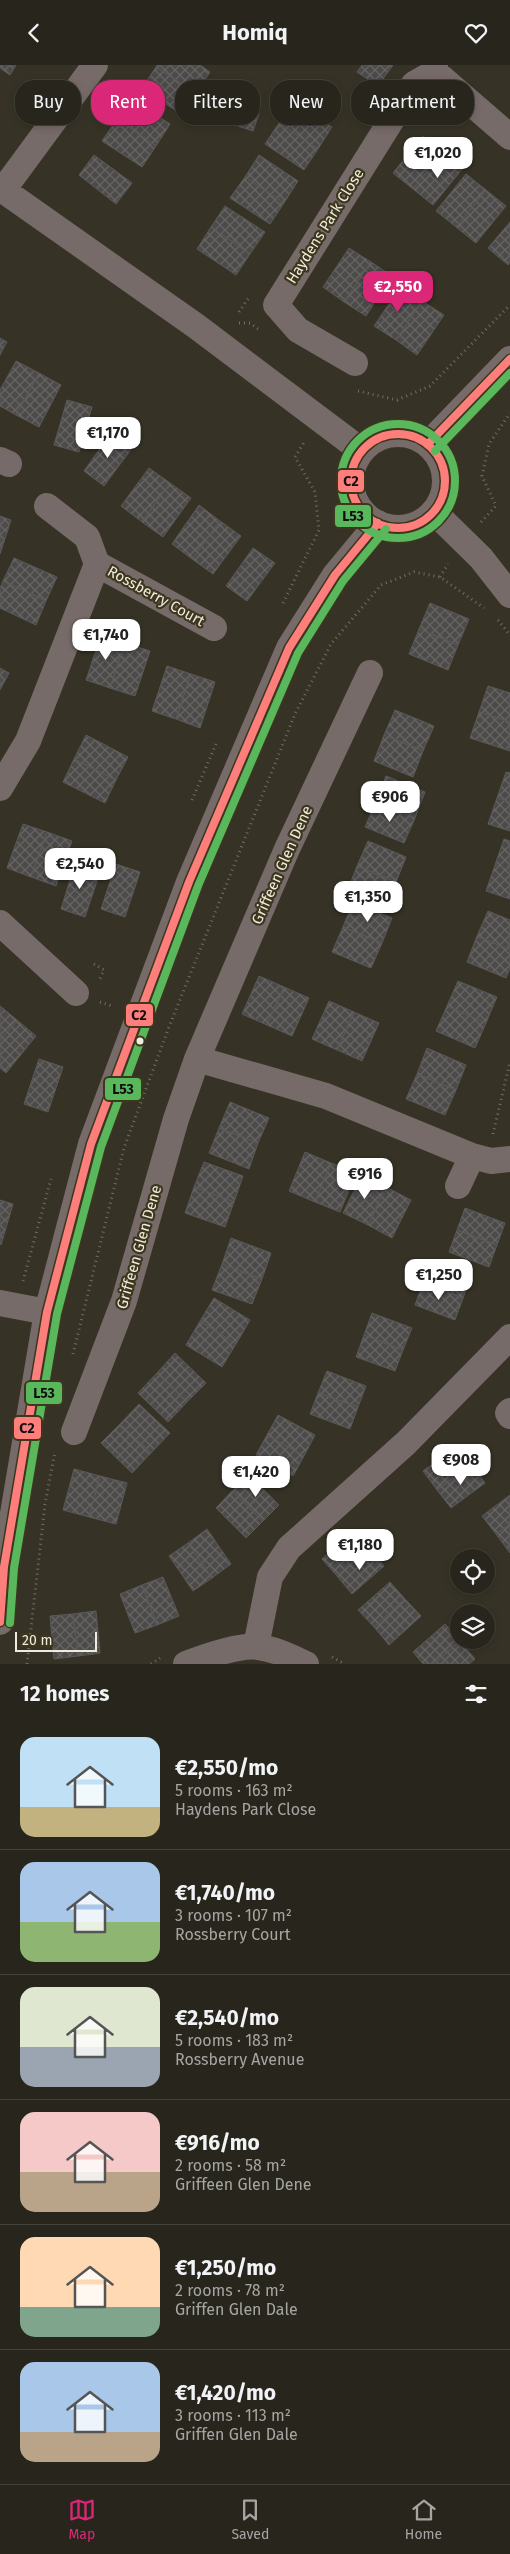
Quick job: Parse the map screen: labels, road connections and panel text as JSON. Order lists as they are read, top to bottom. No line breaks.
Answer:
{"streets":{"street":["Haydens Park Close","Rossberry Court","Griffeen Glen Dene"]},"lines":["transit line C2","transit line L53"],"scale_bar":"20 m","page":{"header":"Homiq","chip":["Buy","Rent","Filters","New","Apartment"],"price":["€1,020","€2,550","€1,170","€1,740","€906","€2,540","€1,350","€916","€1,250","€908","€1,420","€1,180"],"scale":"20 m","heading":"12 homes","list":[{"name":"€2,550/mo","note":"5 rooms · 163 m² · Haydens Park Close"},{"name":"€1,740/mo","note":"3 rooms · 107 m² · Rossberry Court"},{"name":"€2,540/mo","note":"5 rooms · 183 m² · Rossberry Avenue"},{"name":"€916/mo","note":"2 rooms · 58 m² · Griffeen Glen Dene"},{"name":"€1,250/mo","note":"2 rooms · 78 m² · Griffen Glen Dale"},{"name":"€1,420/mo","note":"3 rooms · 113 m² · Griffen Glen Dale"}],"tabs":["Map","Saved","Home"]}}
